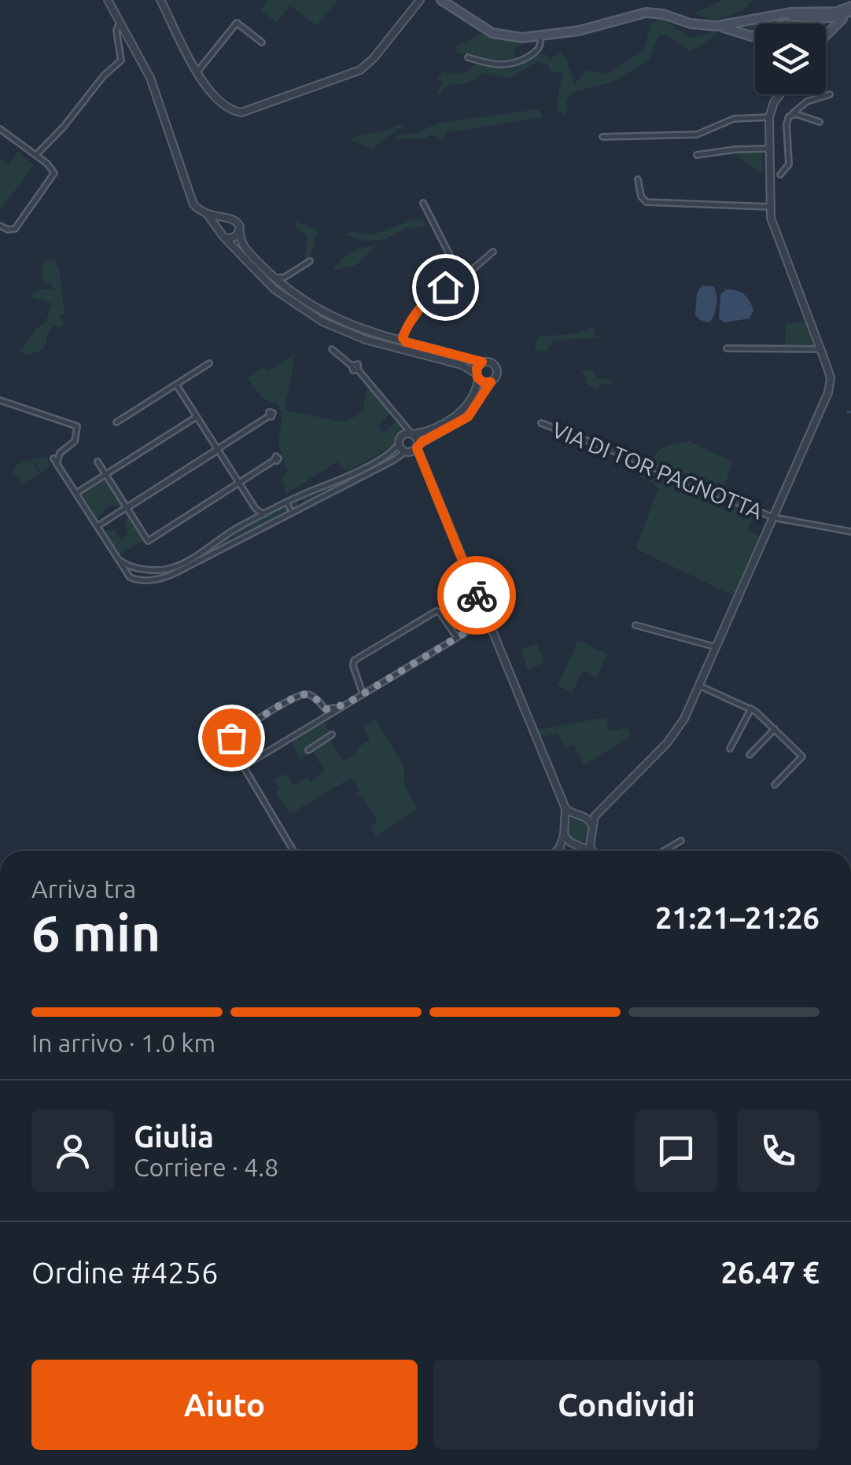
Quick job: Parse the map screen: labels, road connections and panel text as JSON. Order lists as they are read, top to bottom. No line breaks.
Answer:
{"streets":{"street":["VIA DI TOR PAGNOTTA"]},"page":{"heading":["6 min","Arriva tra","21:21–21:26"],"panel":["Giulia","Corriere · 4.8","Ordine #4256","26.47 €"],"bar":"In arrivo · 1.0 km","buttons":["Aiuto","Condividi"]}}
